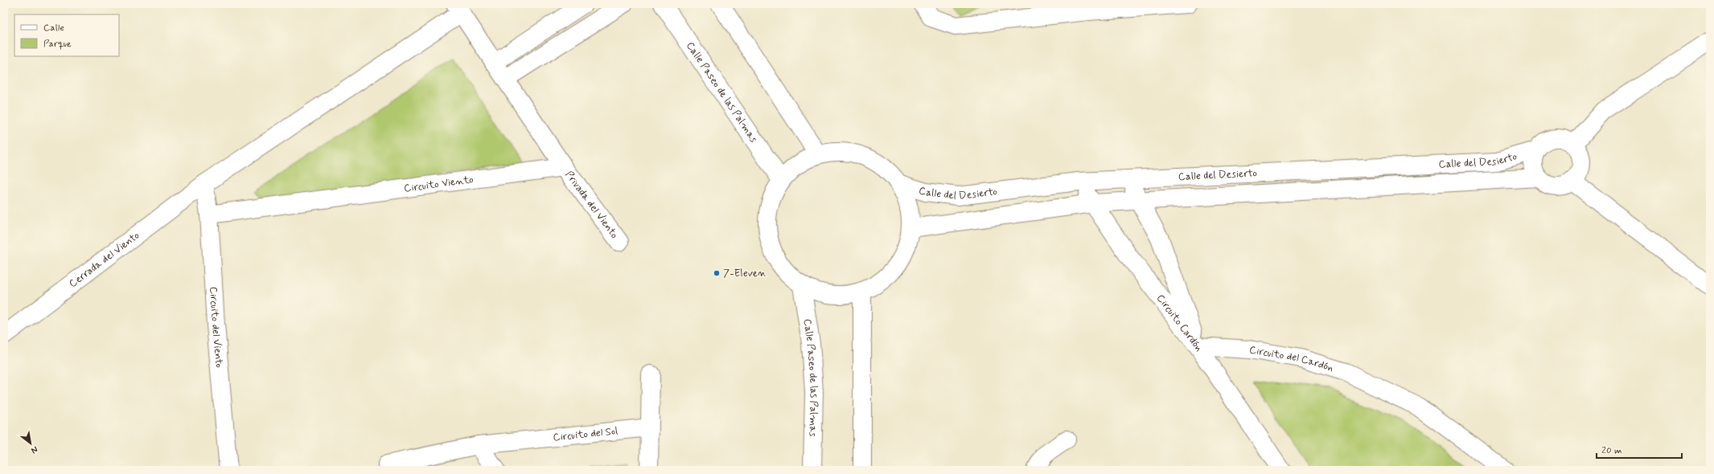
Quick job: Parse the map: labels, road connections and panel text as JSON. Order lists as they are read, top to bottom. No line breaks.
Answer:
{"streets":{"street":["Calle Paseo de las Palmas","Calle del Desierto","Circuito Viento","Privada del Viento","Cerrada del Viento","Circuito Cardón","Circuito del Viento","Circuito del Cardón","Circuito del Sol"]},"crossings":[["Calle del Desierto","Circuito Cardón"],["Circuito Viento","Privada del Viento"],["Circuito Viento","Circuito del Viento"],["Cerrada del Viento","Circuito del Viento"],["Circuito Cardón","Circuito del Cardón"]],"places":["7-Eleven"],"legend":["Calle","Parque"],"scale_bar":"20 m","north":"bottom right"}
